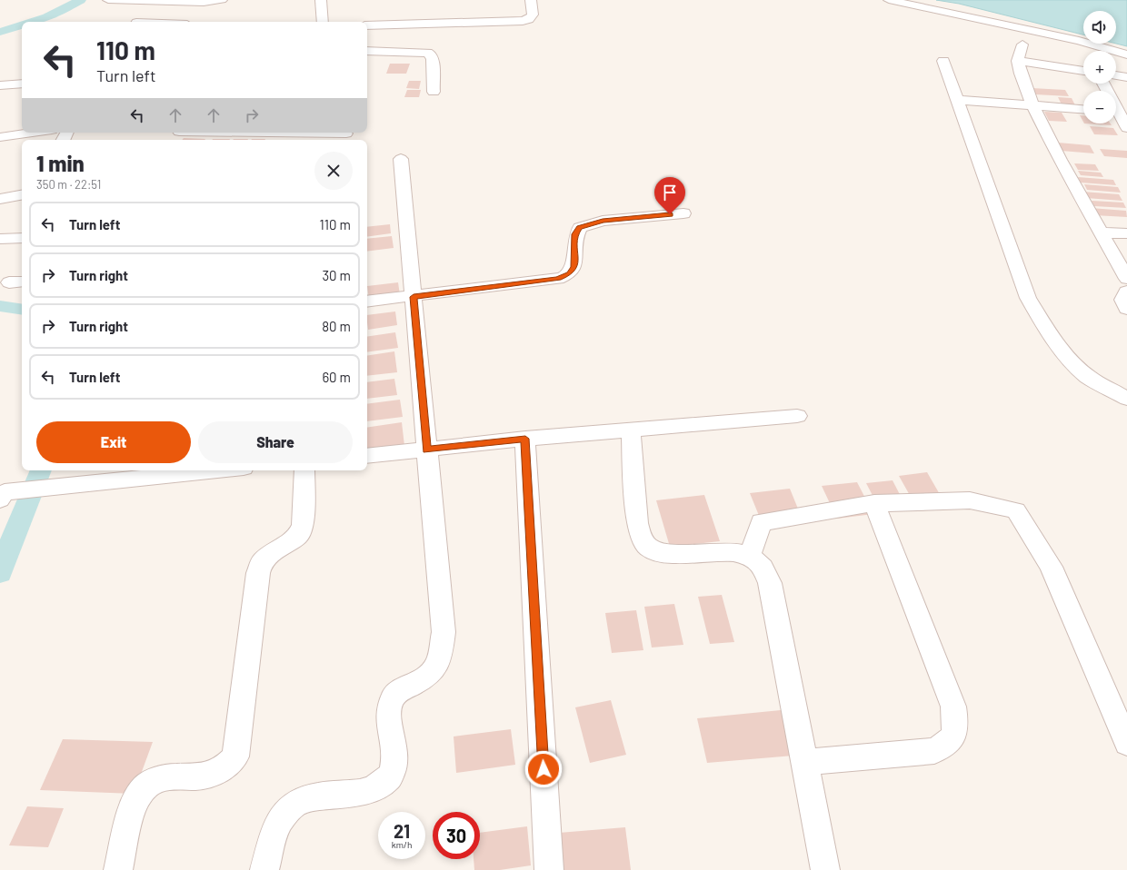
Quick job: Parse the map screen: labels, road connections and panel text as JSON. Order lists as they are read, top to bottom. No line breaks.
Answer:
{"page":{"map_buttons":["+","−"],"turn":["110 m","Turn left"],"heading":["1 min","350 m · 22:51"],"list":[{"name":"Turn left","value":"110 m"},{"name":"Turn right","value":"30 m"},{"name":"Turn right","value":"80 m"},{"name":"Turn left","value":"60 m"}],"buttons":["Exit","Share"],"speed":"21 km/h","limit":"30"}}
